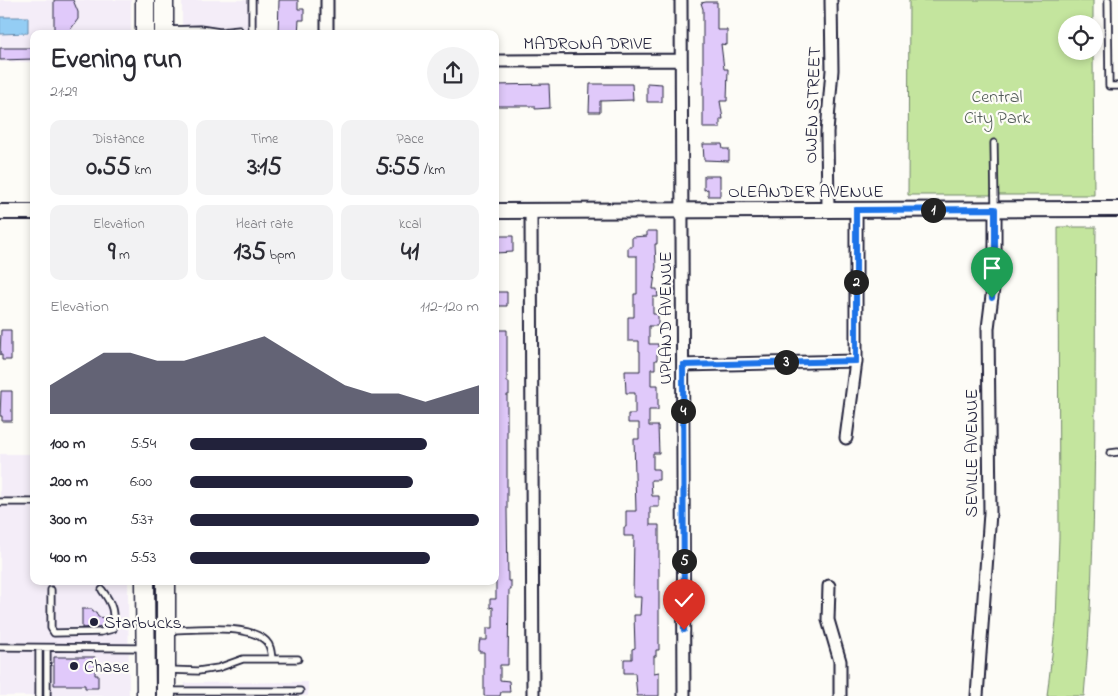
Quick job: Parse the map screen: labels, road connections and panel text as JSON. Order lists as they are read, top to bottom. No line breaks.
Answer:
{"streets":{"street":["MADRONA DRIVE","OWEN STREET","OLEANDER AVENUE","UPLAND AVENUE","SEVILLE AVENUE"]},"crossings":[["MADRONA DRIVE","UPLAND AVENUE"],["OWEN STREET","OLEANDER AVENUE"],["OLEANDER AVENUE","UPLAND AVENUE"],["OLEANDER AVENUE","SEVILLE AVENUE"]],"parks":["Central City Park"],"places":["Starbucks","Chase"],"page":{"heading":["Evening run","21:29"],"stats":[["Distance","0.55 km"],["Time","3:15"],["Pace","5:55 /km"],["Elevation","9 m"],["Heart rate","135 bpm"],["kcal","41"]],"pins":["1","2","3","4","5"],"chart":["Elevation","112–120 m"],"list":[{"name":"100 m","note":"5:54"},{"name":"200 m","note":"6:00"},{"name":"300 m","note":"5:37"},{"name":"400 m","note":"5:53"}]}}
